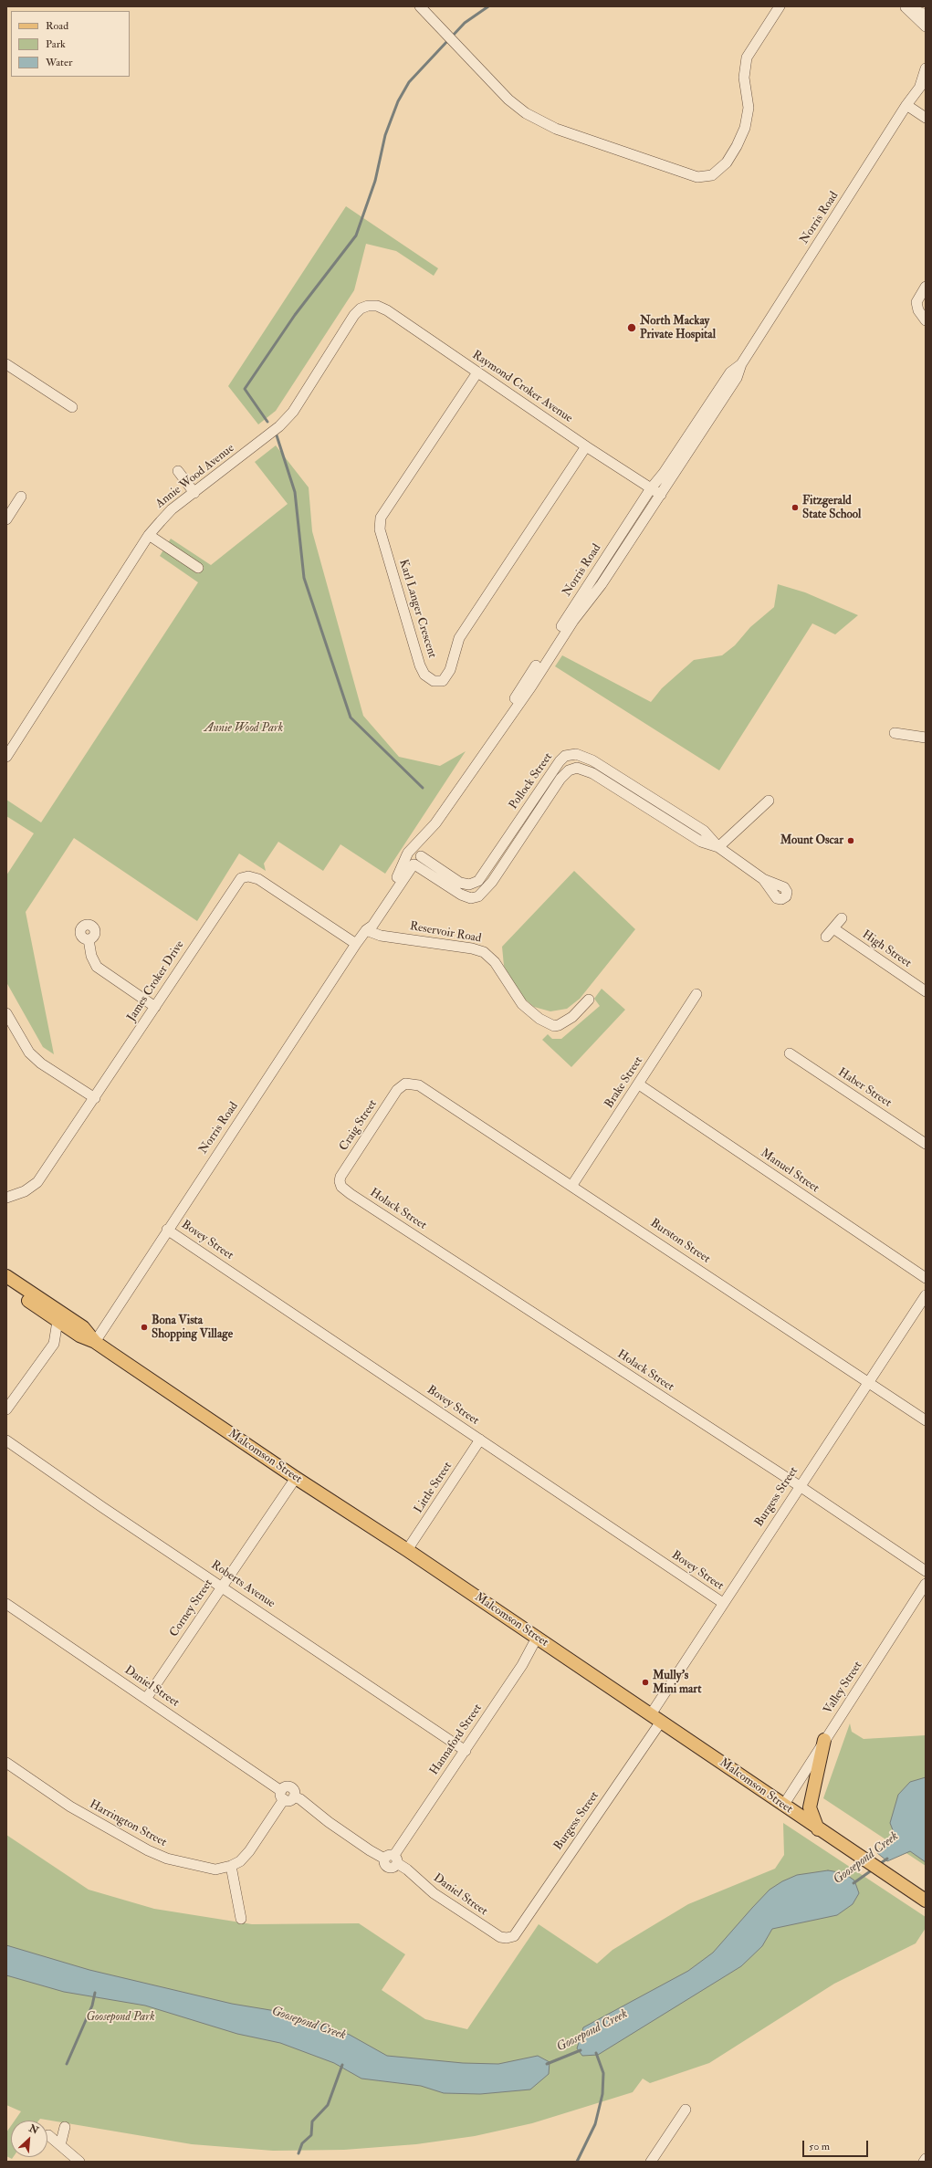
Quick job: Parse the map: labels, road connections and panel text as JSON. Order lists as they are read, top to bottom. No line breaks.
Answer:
{"streets":{"main road":["Malcomson Street"],"street":["Norris Road","Raymond Croker Avenue","Annie Wood Avenue","Karl Langer Crescent","Pollock Street","Reservoir Road","High Street","James Croker Drive","Brake Street","Haber Street","Craig Street","Manuel Street","Holack Street","Bovey Street","Burston Street","Little Street","Burgess Street","Roberts Avenue","Corney Street","Daniel Street","Valley Street","Hannaford Street","Harrington Street"]},"crossings":[["Norris Road","Raymond Croker Avenue"],["Norris Road","Reservoir Road"],["Norris Road","James Croker Drive"],["Norris Road","Bovey Street"],["Norris Road","Malcomson Street"],["Raymond Croker Avenue","Annie Wood Avenue"],["Raymond Croker Avenue","Karl Langer Crescent"],["Brake Street","Manuel Street"],["Brake Street","Burston Street"],["Craig Street","Holack Street"],["Craig Street","Burston Street"],["Holack Street","Burgess Street"],["Bovey Street","Little Street"],["Bovey Street","Burgess Street"],["Burston Street","Burgess Street"],["Malcomson Street","Little Street"],["Malcomson Street","Burgess Street"],["Malcomson Street","Corney Street"],["Malcomson Street","Valley Street"],["Malcomson Street","Hannaford Street"],["Burgess Street","Daniel Street"],["Roberts Avenue","Corney Street"],["Roberts Avenue","Hannaford Street"],["Corney Street","Daniel Street"],["Daniel Street","Hannaford Street"],["Daniel Street","Harrington Street"]],"water":["Goosepond Creek"],"parks":["Annie Wood Park","Goosepond Park"],"places":["North Mackay Private Hospital","Fitzgerald State School","Mount Oscar","Bona Vista Shopping Village","Mully's Mini mart"],"legend":["Road","Park","Water"],"scale_bar":"50 m","north":"top right"}
